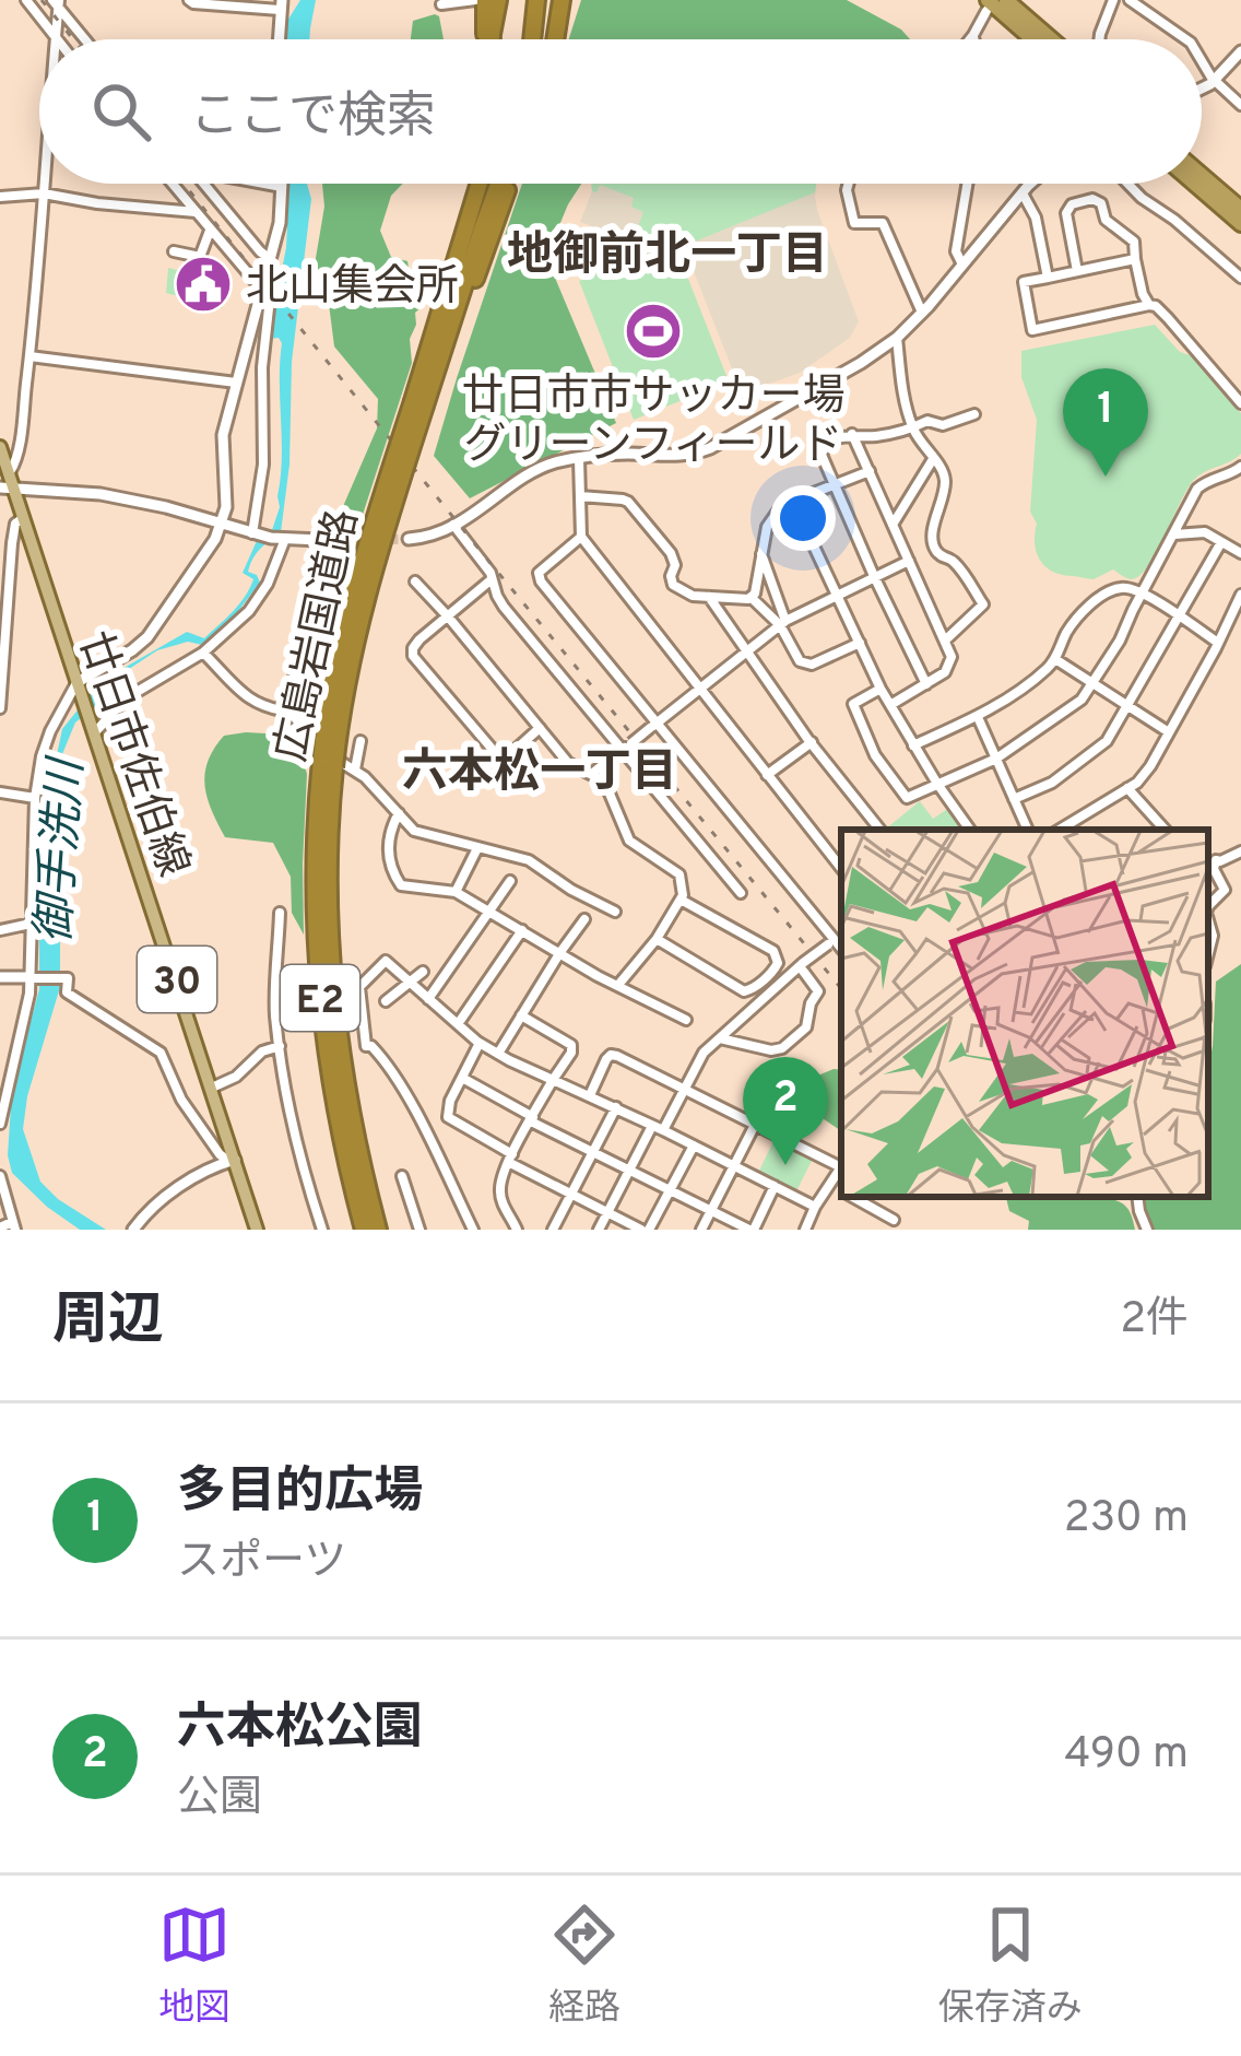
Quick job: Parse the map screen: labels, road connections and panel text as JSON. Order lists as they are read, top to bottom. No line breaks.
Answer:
{"streets":{"highway":["広島岩国道路","E2"],"main road":["廿日市佐伯線","30"]},"districts":["地御前北一丁目","六本松一丁目"],"water":["御手洗川"],"places":{"public building":["北山集会所"],"sports":["廿日市市サッカー場 グリーンフィールド"]},"page":{"search":"ここで検索","pins":["1","2"],"heading":["周辺","2件"],"list":[{"mark":"1","name":"多目的広場","note":"スポーツ","value":"230 m"},{"mark":"2","name":"六本松公園","note":"公園","value":"490 m"}],"nav":["地図","経路","保存済み"]}}
